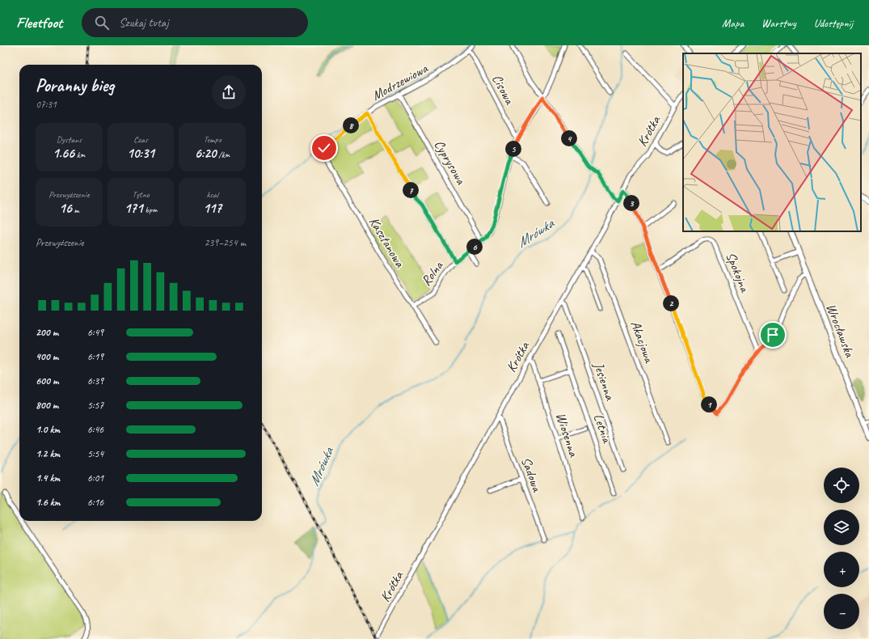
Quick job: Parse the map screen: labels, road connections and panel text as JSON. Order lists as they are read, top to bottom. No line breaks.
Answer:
{"streets":{"street":["Modrzewiowa","Cisowa","Krótka","Cyprysowa","Kasztanowa","Spokojna","Rolna","Wrocławska","Akacjowa","Jesienna","Letnia","Wiosenna","Sadowa"]},"crossings":[["Modrzewiowa","Cisowa"],["Modrzewiowa","Cyprysowa"],["Modrzewiowa","Kasztanowa"],["Cisowa","Rolna"],["Krótka","Akacjowa"],["Krótka","Jesienna"],["Krótka","Wiosenna"],["Krótka","Sadowa"],["Cyprysowa","Rolna"],["Kasztanowa","Rolna"]],"water":["Mrówka"],"page":{"header":"Fleetfoot","search":"Szukaj tutaj","nav":["Mapa","Warstwy","Udostępnij"],"heading":["Poranny bieg","07:31"],"pins":["8","4","5","7","3","6","2","1"],"stats":[["Dystans","1.66 km"],["Czas","10:31"],["Tempo","6:20 /km"],["Przewyższenie","16 m"],["Tętno","171 bpm"],["kcal","117"]],"chart":["Przewyższenie","239–254 m"],"list":[{"name":"200 m","note":"6:49"},{"name":"400 m","note":"6:19"},{"name":"600 m","note":"6:39"},{"name":"800 m","note":"5:57"},{"name":"1.0 km","note":"6:46"},{"name":"1.2 km","note":"5:54"},{"name":"1.4 km","note":"6:01"},{"name":"1.6 km","note":"6:16"}],"map_buttons":["+","−"]}}
